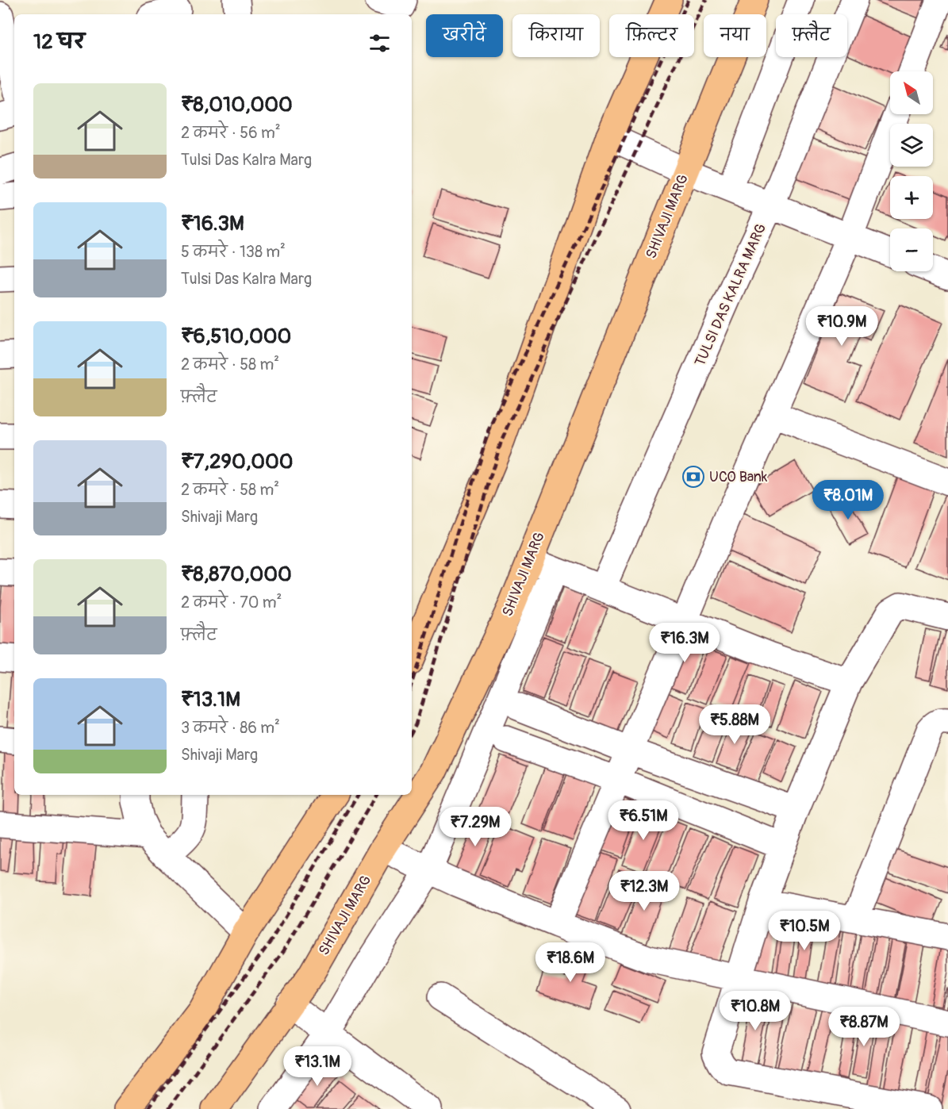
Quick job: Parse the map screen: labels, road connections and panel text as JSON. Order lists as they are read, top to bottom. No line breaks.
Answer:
{"streets":{"main road":["SHIVAJI MARG"],"street":["TULSI DAS KALRA MARG"]},"places":{"bank":["UCO Bank"]},"north":"top left","page":{"chip":["खरीदें","किराया","फ़िल्टर","नया","फ़्लैट"],"heading":"12 घर","map_buttons":["+","−"],"list":[{"name":"₹8,010,000","note":"2 कमरे · 56 m² · Tulsi Das Kalra Marg"},{"name":"₹16.3M","note":"5 कमरे · 138 m² · Tulsi Das Kalra Marg"},{"name":"₹6,510,000","note":"2 कमरे · 58 m² · फ़्लैट"},{"name":"₹7,290,000","note":"2 कमरे · 58 m² · Shivaji Marg"},{"name":"₹8,870,000","note":"2 कमरे · 70 m² · फ़्लैट"},{"name":"₹13.1M","note":"3 कमरे · 86 m² · Shivaji Marg"}],"price":["₹10.9M","₹8.01M","₹16.3M","₹5.88M","₹6.51M","₹7.29M","₹12.3M","₹10.5M","₹18.6M","₹10.8M","₹8.87M","₹13.1M"]}}
